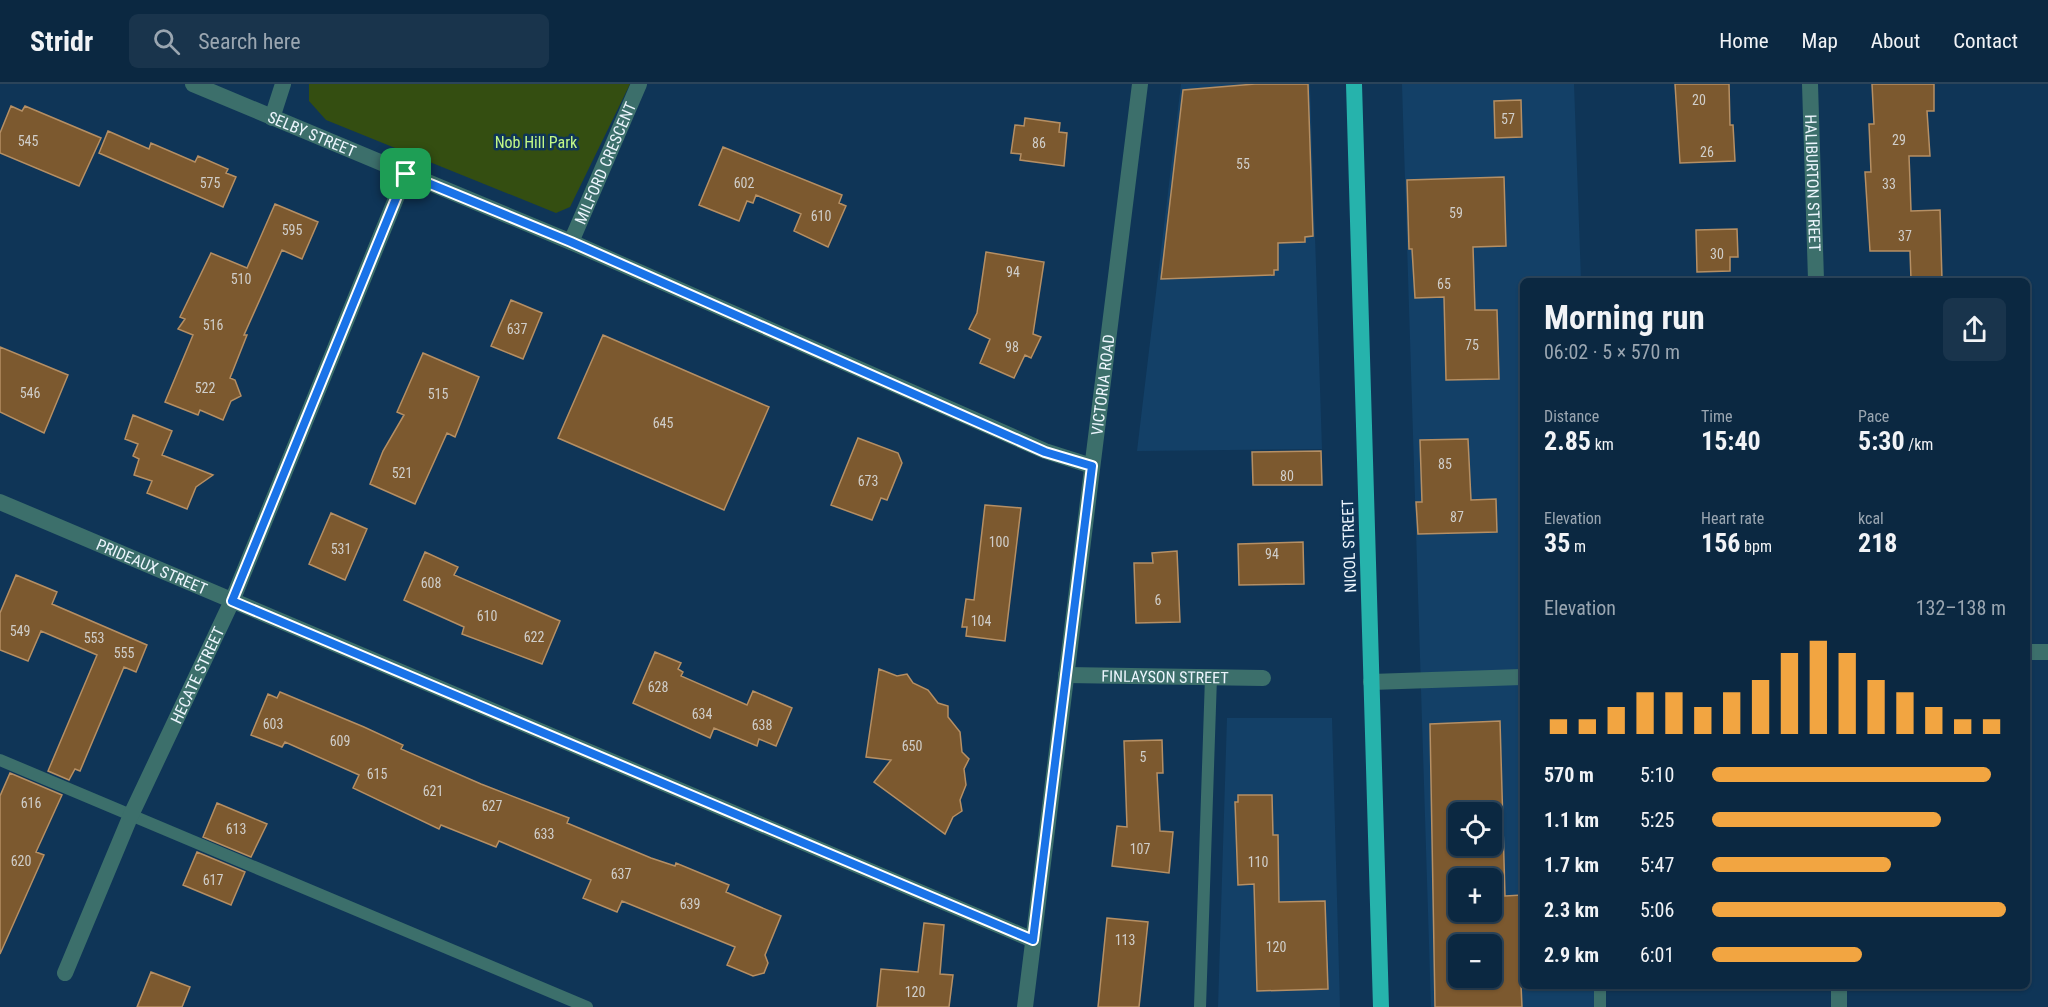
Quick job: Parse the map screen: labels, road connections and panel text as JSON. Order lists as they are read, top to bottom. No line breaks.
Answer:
{"streets":{"highway":["NICOL STREET"],"street":["SELBY STREET","MILFORD CRESCENT","HALIBURTON STREET","VICTORIA ROAD","PRIDEAUX STREET","HECATE STREET","FINLAYSON STREET"]},"crossings":[["SELBY STREET","MILFORD CRESCENT"],["SELBY STREET","VICTORIA ROAD"],["SELBY STREET","HECATE STREET"],["VICTORIA ROAD","PRIDEAUX STREET"],["VICTORIA ROAD","FINLAYSON STREET"],["PRIDEAUX STREET","HECATE STREET"]],"parks":["Nob Hill Park"],"house_numbers":["20","57","29","545","86","26","55","575","602","33","59","610","595","37","30","94","510","65","516","637","75","98","522","546","515","645","85","521","80","673","87","100","531","94","608","6","610","104","549","622","553","555","628","634","603","638","609","650","5","615","621","616","627","613","633","107","620","110","637","617","639","113","120","120"],"page":{"header":"Stridr","search":"Search here","nav":["Home","Map","About","Contact"],"heading":["Morning run","06:02 · 5 × 570 m"],"stats":[["Distance","2.85 km"],["Time","15:40"],["Pace","5:30 /km"],["Elevation","35 m"],["Heart rate","156 bpm"],["kcal","218"]],"chart":["Elevation","132–138 m"],"list":[{"name":"570 m","note":"5:10"},{"name":"1.1 km","note":"5:25"},{"name":"1.7 km","note":"5:47"},{"name":"2.3 km","note":"5:06"},{"name":"2.9 km","note":"6:01"}],"map_buttons":["+","−"]}}
